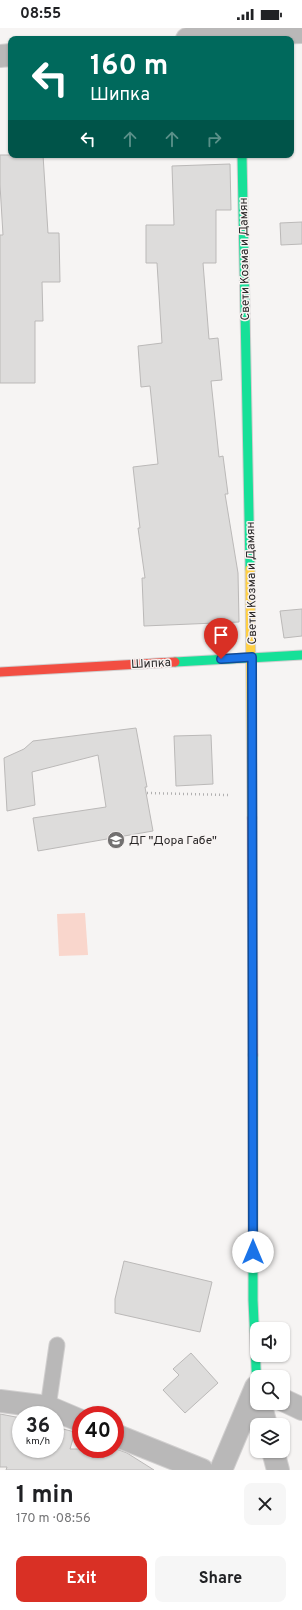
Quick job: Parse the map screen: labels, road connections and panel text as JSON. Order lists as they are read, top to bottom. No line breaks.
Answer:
{"streets":{"street":["Свети Козма и Дамян","Шипка"]},"crossings":[["Свети Козма и Дамян","Шипка"]],"places":{"school or university":["ДГ \"Дора Габе\""]},"page":{"status":"08:55","turn":["160 m","Шипка"],"speed":"36 km/h","limit":"40","heading":["1 min","170 m · 08:56"],"buttons":["Exit","Share"]}}
